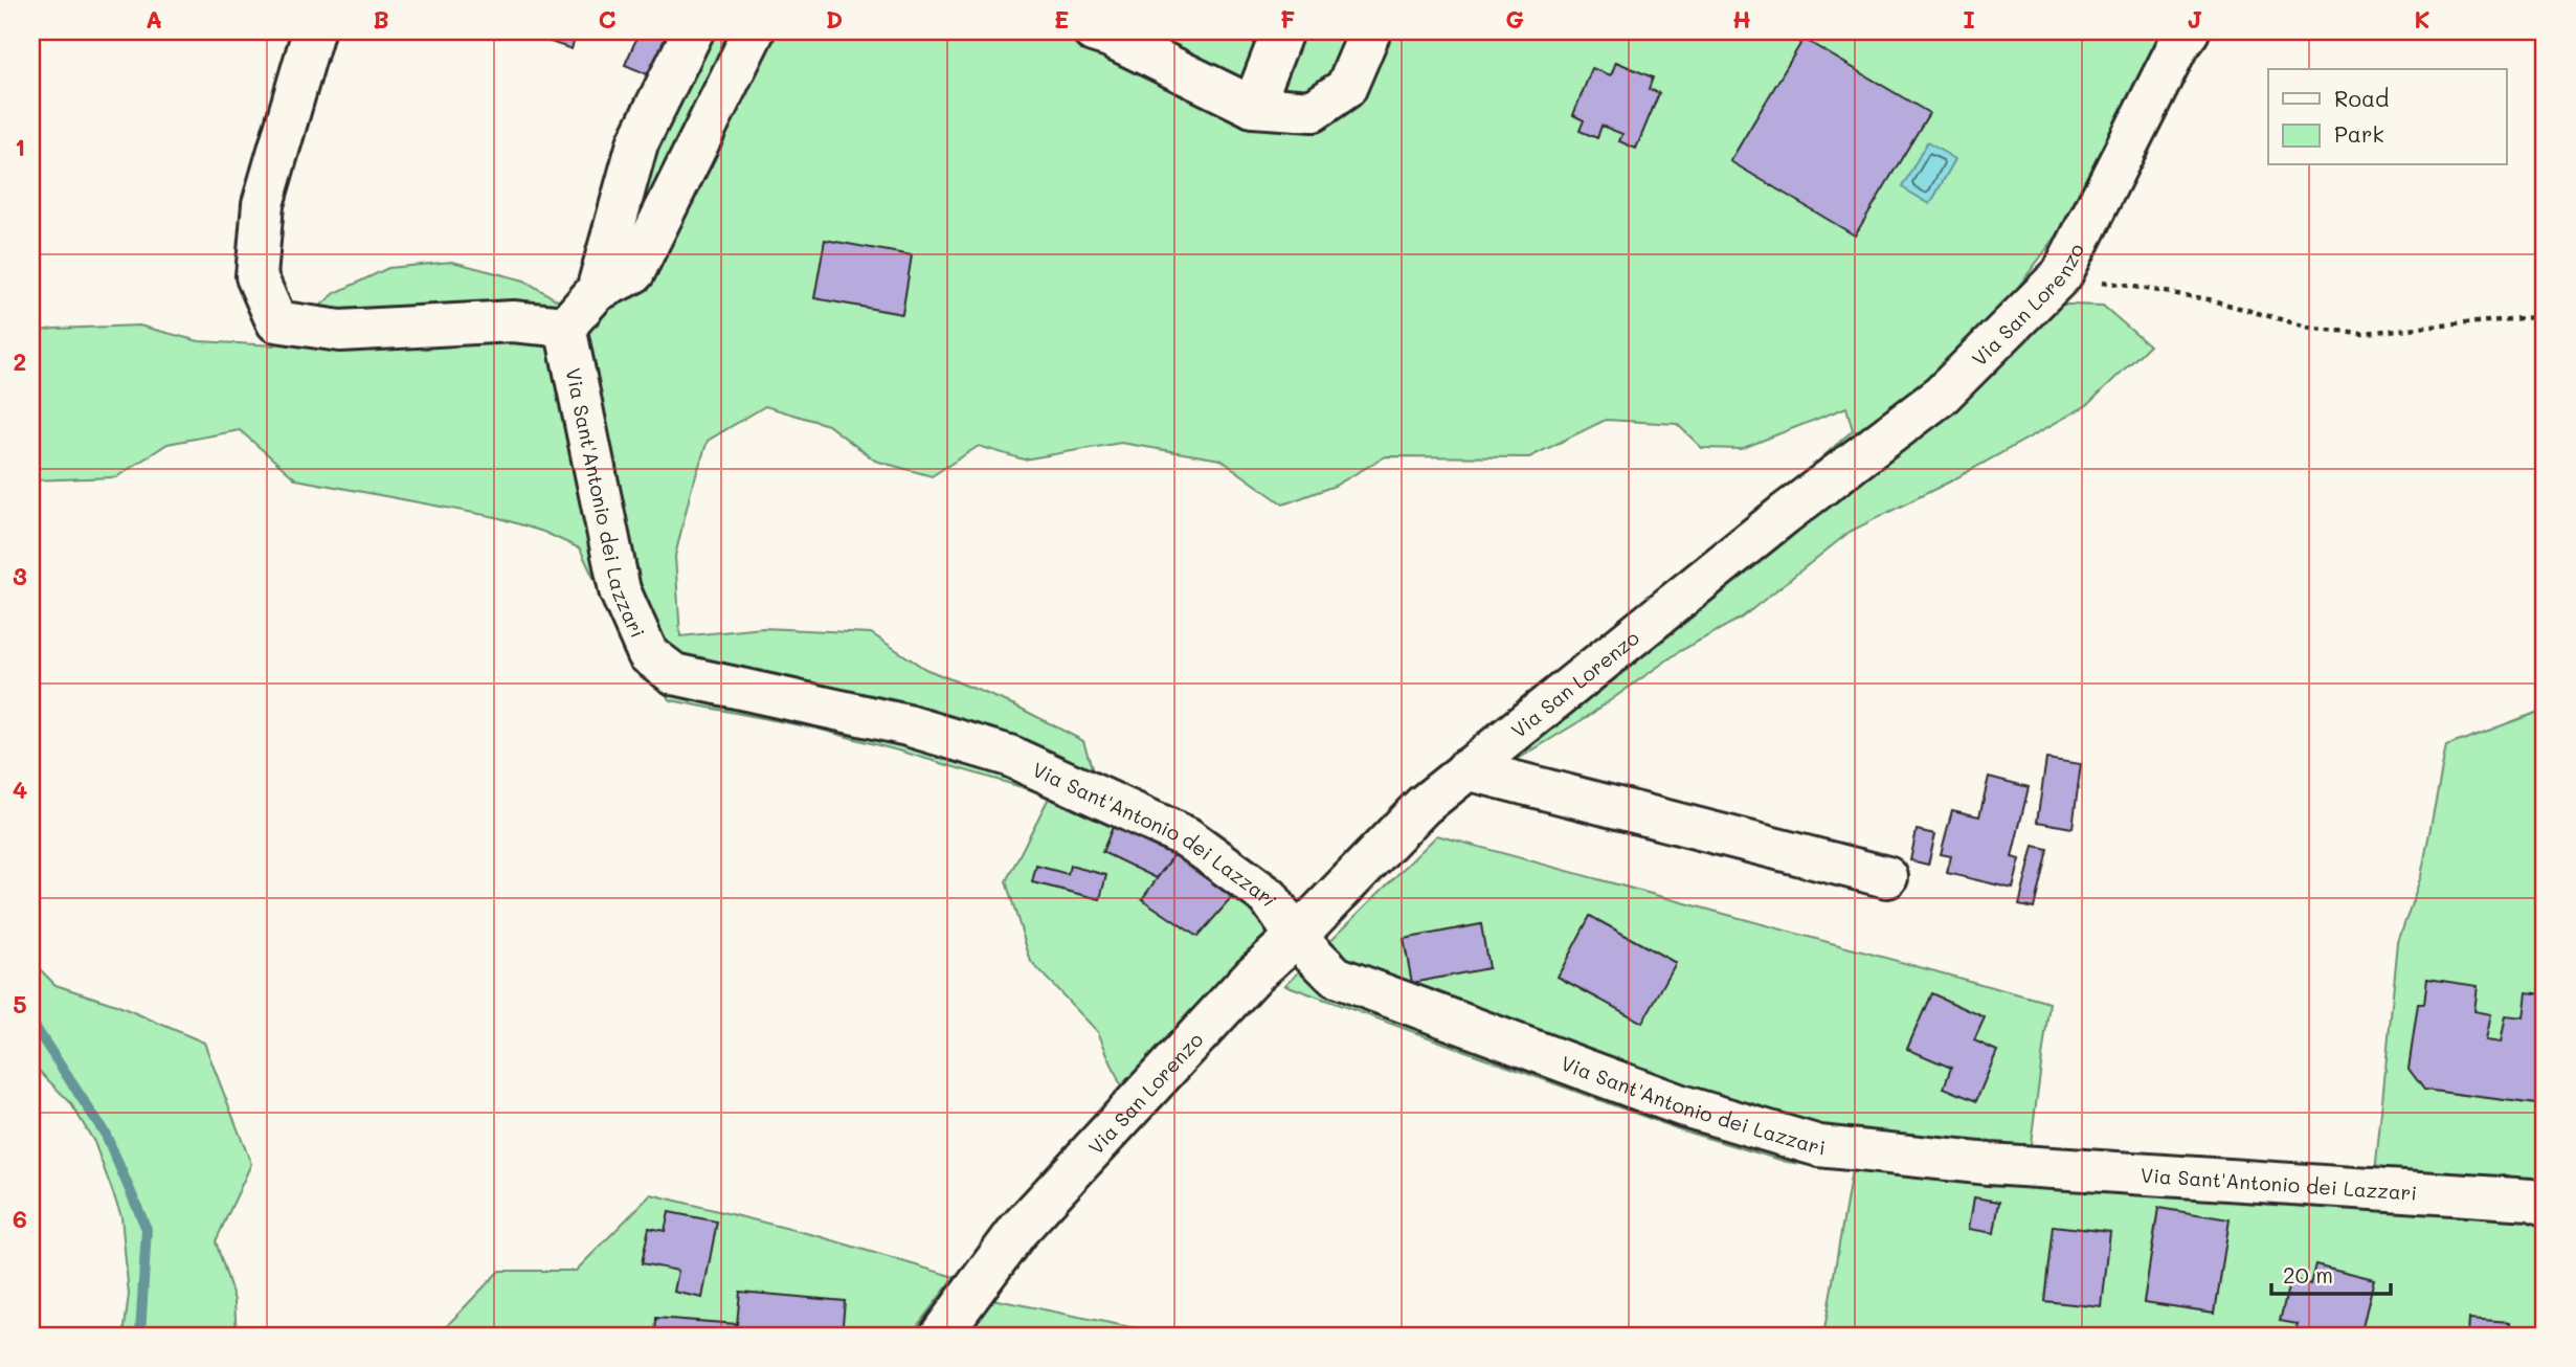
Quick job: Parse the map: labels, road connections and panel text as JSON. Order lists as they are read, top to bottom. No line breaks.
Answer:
{"streets":{"street":["Via San Lorenzo","Via Sant'Antonio dei Lazzari"]},"crossings":[["Via San Lorenzo","Via Sant'Antonio dei Lazzari"]],"legend":["Road","Park"],"scale_bar":"20 m","grid":{"columns":["A","B","C","D","E","F","G","H","I","J","K"],"rows":["1","2","3","4","5","6"]}}
